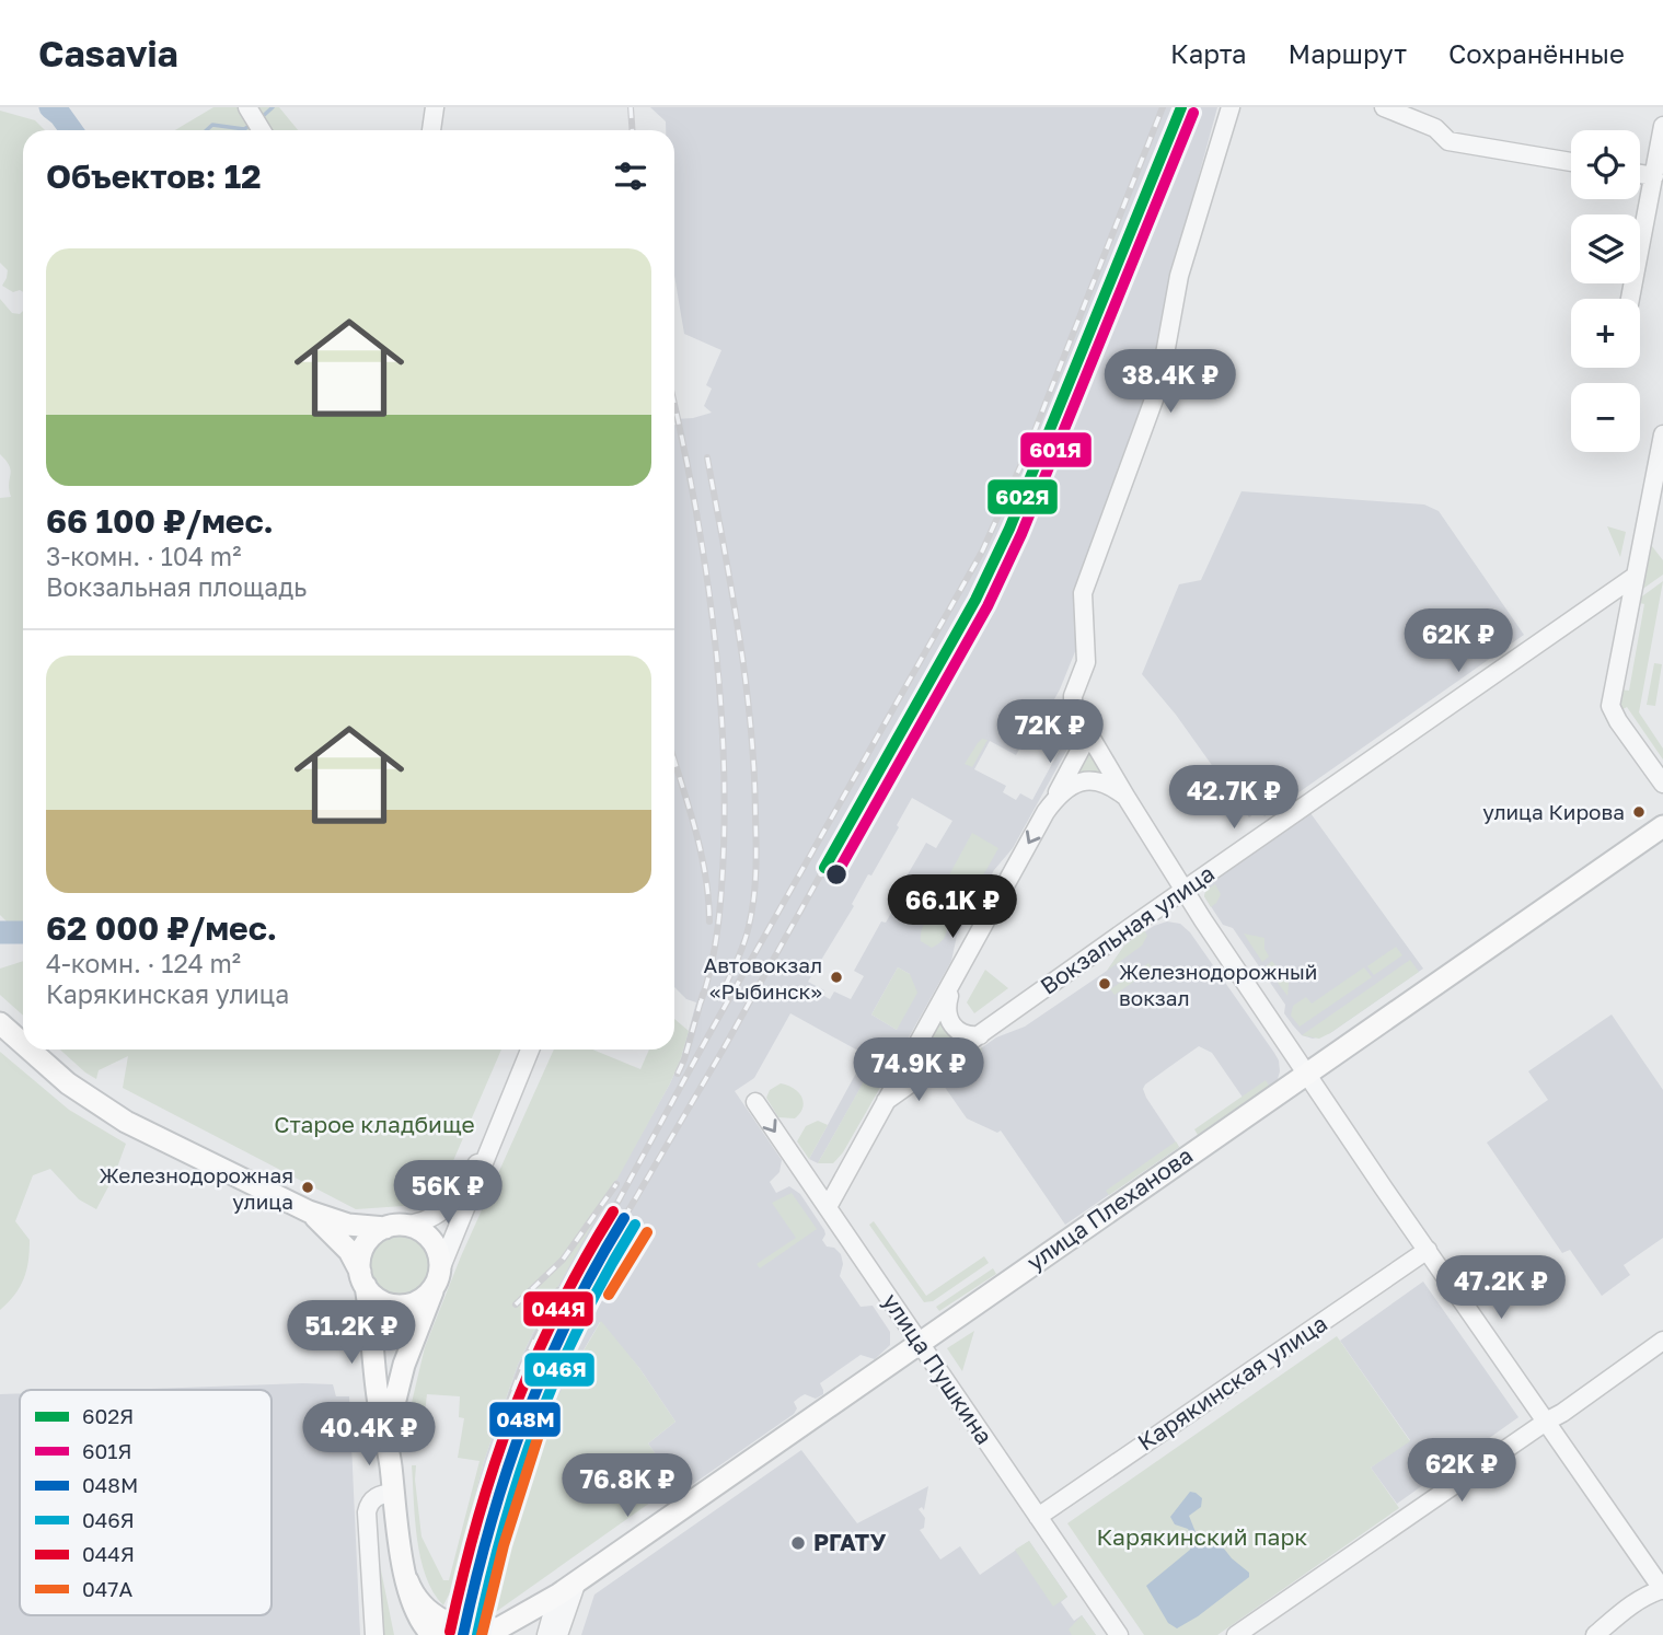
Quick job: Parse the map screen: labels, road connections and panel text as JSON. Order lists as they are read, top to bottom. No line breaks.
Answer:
{"streets":{"main road":["улица Плеханова"],"street":["Вокзальная улица","улица Пушкина","Карякинская улица"]},"crossings":[["улица Плеханова","улица Пушкина"],["улица Пушкина","Карякинская улица"]],"parks":["Старое кладбище","Карякинский парк"],"places":["улица Кирова","Автовокзал «Рыбинск»","Железнодорожный вокзал","Железнодорожная улица","РГАТУ"],"lines":["transit line 602Я","transit line 601Я","transit line 044Я","transit line 048М","transit line 046Я","transit line 047А"],"legend":["602Я","601Я","048М","046Я","044Я","047А"],"page":{"header":"Casavia","nav":["Карта","Маршрут","Сохранённые"],"map_buttons":["+","−"],"heading":"Объектов: 12","list":[{"name":"66 100 ₽/мес.","note":"3-комн. · 104 m² · Вокзальная площадь"},{"name":"62 000 ₽/мес.","note":"4-комн. · 124 m² · Карякинская улица"}],"price":["38.4K ₽","62K ₽","72K ₽","42.7K ₽","66.1K ₽","74.9K ₽","56K ₽","47.2K ₽","51.2K ₽","40.4K ₽","62K ₽","76.8K ₽"]}}
